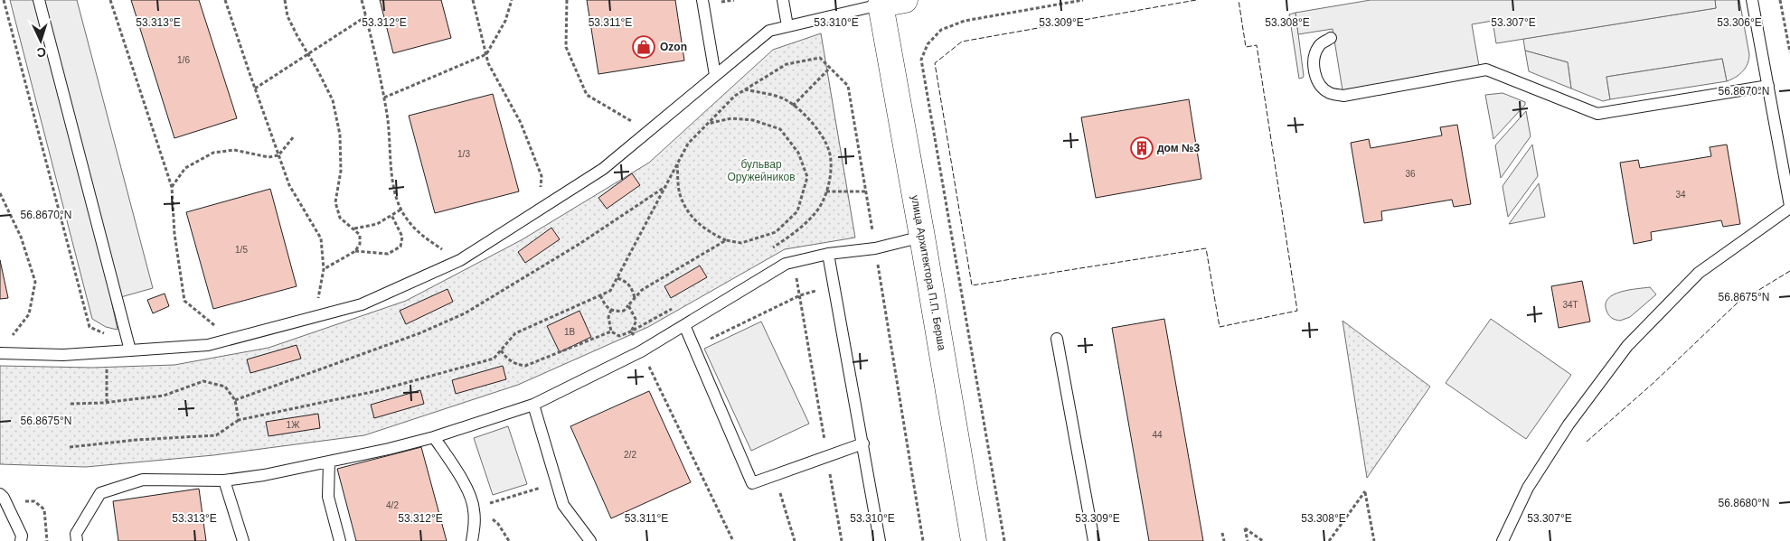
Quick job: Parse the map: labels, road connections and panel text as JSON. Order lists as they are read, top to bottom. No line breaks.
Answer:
{"streets":{"street":["улица Архитектора П.П. Берша"]},"parks":["бульвар Оружейников"],"places":{"shop":["Ozon"],"building":["дом №3"]},"house_numbers":["1/6","1/3","36","34","1/5","34Т","1В","1Ж","44","2/2","4/2"],"north":"bottom","coordinates":["53.313°E","53.312°E","53.311°E","53.310°E","53.309°E","53.308°E","53.307°E","53.306°E","56.8670°N","56.8675°N","56.8680°N"]}
